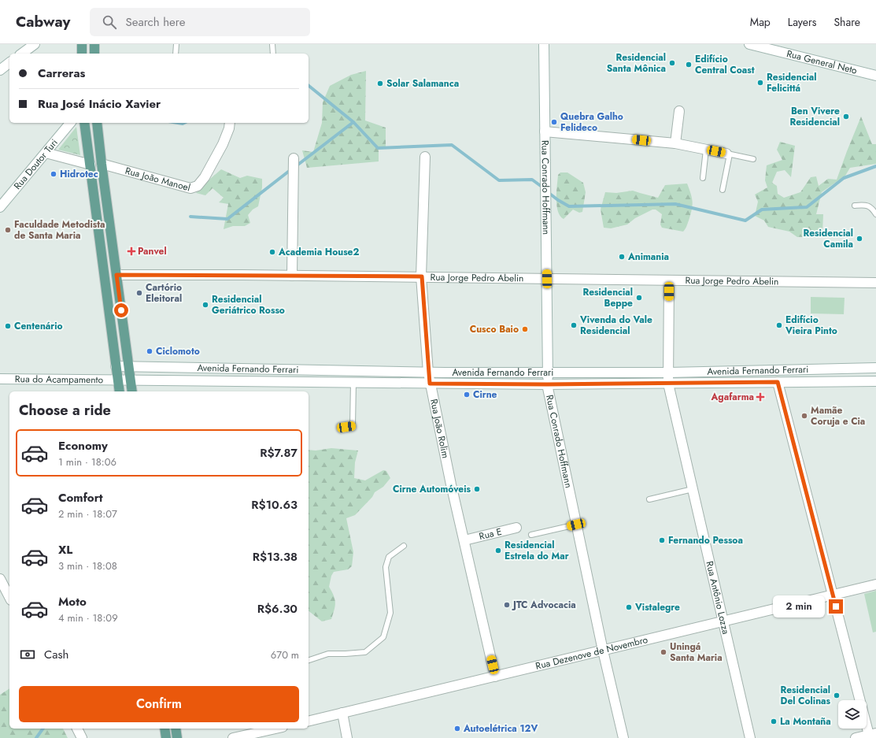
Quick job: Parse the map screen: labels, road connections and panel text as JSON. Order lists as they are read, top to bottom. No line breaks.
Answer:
{"streets":{"street":["Rua General Neto","Rua Doutor Turi","Rua João Manoel","Rua Conrado Hoffmann","Rua Jorge Pedro Abelin","Avenida Fernando Ferrari","Rua do Acampamento","Rua João Rolim","Rua E","Rua Antônio Lozza","Rua Dezenove de Novembro"]},"crossings":[["Rua Conrado Hoffmann","Rua Jorge Pedro Abelin"],["Rua Conrado Hoffmann","Avenida Fernando Ferrari"],["Rua Conrado Hoffmann","Rua Dezenove de Novembro"],["Rua Jorge Pedro Abelin","Rua João Rolim"],["Avenida Fernando Ferrari","Rua do Acampamento"],["Avenida Fernando Ferrari","Rua João Rolim"],["Avenida Fernando Ferrari","Rua Antônio Lozza"],["Rua João Rolim","Rua E"],["Rua João Rolim","Rua Dezenove de Novembro"],["Rua Antônio Lozza","Rua Dezenove de Novembro"]],"places":{"other":["Residencial Santa Mônica","Edifício Central Coast","Residencial Felicittá","Solar Salamanca","Ben Vivere Residencial","Quebra Galho Felideco","Hidrotec","Faculdade Metodista de Santa Maria","Residencial Camila","Academia House2","Animania","Cartório Eleitoral","Residencial Beppe","Residencial Geriátrico Rosso","Vivenda do Vale Residencial","Edifício Vieira Pinto","Centenário","Cusco Baio","Ciclomoto","Cirne","Mamãe Coruja e Cia","Cirne Automóveis","Fernando Pessoa","Residencial Estrela do Mar","JTC Advocacia","Vistalegre","Uningá Santa Maria","Residencial Del Colinas","La Montaña","Autoelétrica 12V"],"health":["Panvel","Agafarma"]},"page":{"header":"Cabway","search":"Search here","nav":["Map","Layers","Share"],"banner":["Carreras","Rua José Inácio Xavier"],"heading":"Choose a ride","list":[{"name":"Economy","note":"1 min · 18:06","value":"R$7.87"},{"name":"Comfort","note":"2 min · 18:07","value":"R$10.63"},{"name":"XL","note":"3 min · 18:08","value":"R$13.38"},{"name":"Moto","note":"4 min · 18:09","value":"R$6.30"}],"bubble":"2 min","pay":["Cash","670 m"],"buttons":"Confirm"}}
